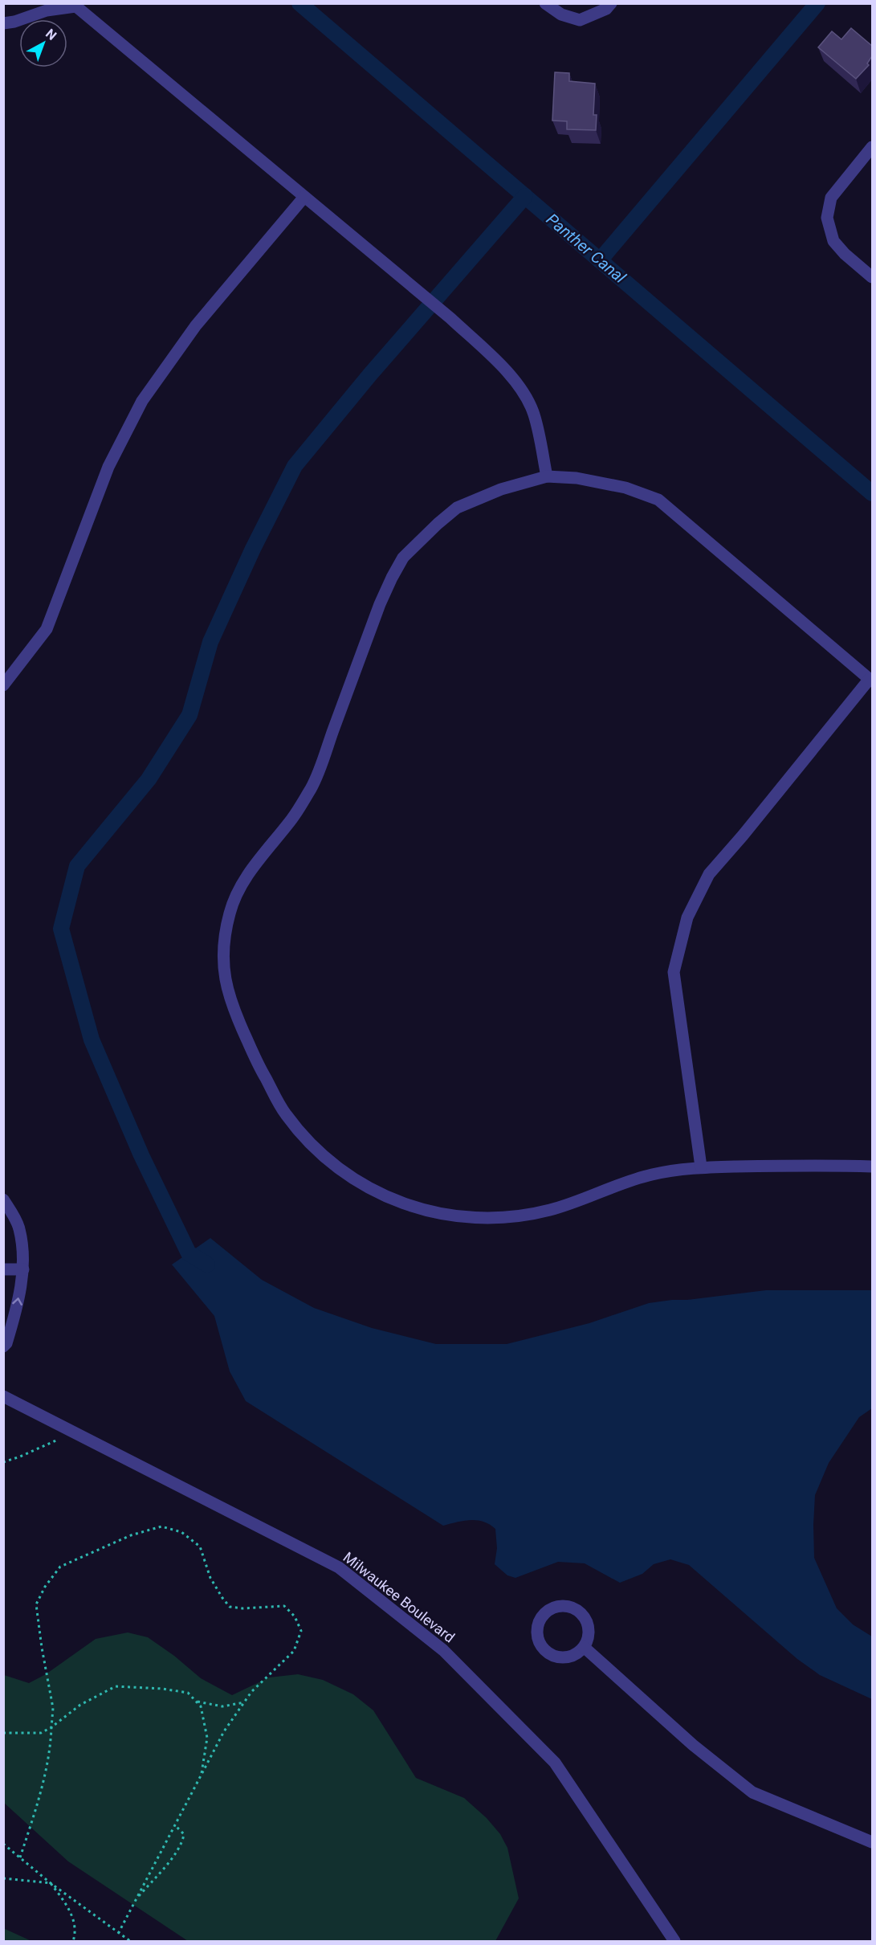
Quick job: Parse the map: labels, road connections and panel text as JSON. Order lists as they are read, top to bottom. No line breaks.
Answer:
{"streets":{"street":["Milwaukee Boulevard"]},"water":["Panther Canal"],"north":"top right"}
